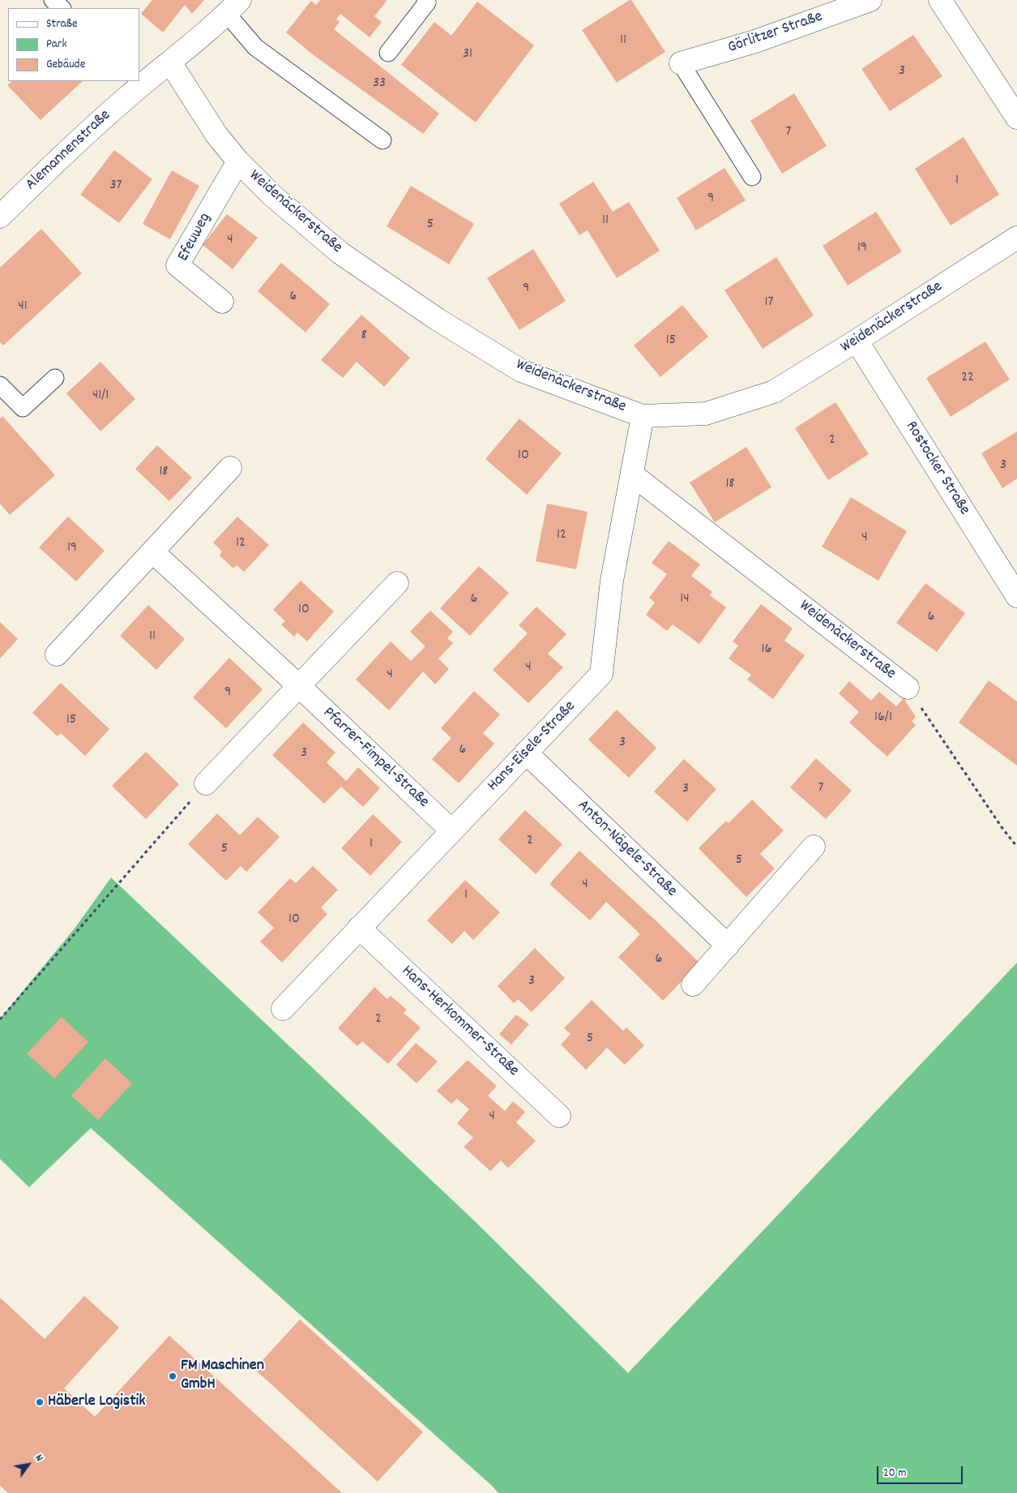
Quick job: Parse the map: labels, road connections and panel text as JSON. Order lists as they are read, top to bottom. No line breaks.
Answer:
{"streets":{"street":["Görlitzer Straße","Alemannenstraße","Weidenäckerstraße","Efeuweg","Rostocker Straße","Hans-Eisele-Straße","Pfarrer-Fimpel-Straße","Anton-Nägele-Straße","Hans-Herkommer-Straße"]},"crossings":[["Alemannenstraße","Weidenäckerstraße"],["Weidenäckerstraße","Efeuweg"],["Weidenäckerstraße","Rostocker Straße"],["Weidenäckerstraße","Hans-Eisele-Straße"],["Hans-Eisele-Straße","Pfarrer-Fimpel-Straße"],["Hans-Eisele-Straße","Anton-Nägele-Straße"],["Hans-Eisele-Straße","Hans-Herkommer-Straße"]],"places":["FM Maschinen GmbH","Häberle Logistik"],"house_numbers":["11","31","3","33","7","1","37","9","11","5","4","19","9","6","17","41","8","15","22","41/1","2","10","3","18","18","12","4","12","19","6","14","10","6","11","16","4","4","9","16/1","15","3","6","3","7","3","2","1","5","5","4","1","10","6","3","2","5","4"],"legend":["Straße","Park","Gebäude"],"scale_bar":"20 m","north":"top right"}
